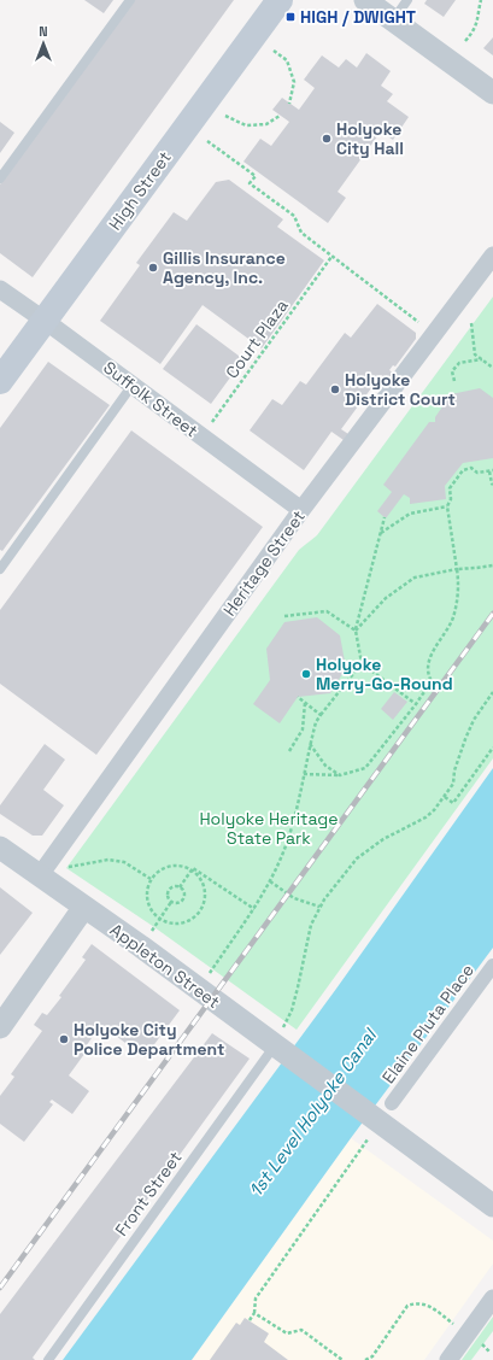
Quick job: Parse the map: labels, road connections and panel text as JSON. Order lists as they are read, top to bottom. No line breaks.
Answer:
{"streets":{"main road":["High Street"],"street":["Suffolk Street","Heritage Street","Appleton Street","Elaine Pluta Place"],"lane":["Front Street"],"path":["Court Plaza"]},"crossings":[["High Street","Suffolk Street"],["Court Plaza","Suffolk Street"],["Suffolk Street","Heritage Street"],["Heritage Street","Appleton Street"],["Appleton Street","Elaine Pluta Place"],["Appleton Street","Front Street"]],"water":["1st Level Holyoke Canal"],"parks":["Holyoke Heritage State Park"],"places":{"transit":["HIGH / DWIGHT"],"other":["Holyoke City Hall","Gillis Insurance Agency, Inc.","Holyoke District Court","Holyoke Merry-Go-Round","Holyoke City Police Department"]},"north":"top"}
